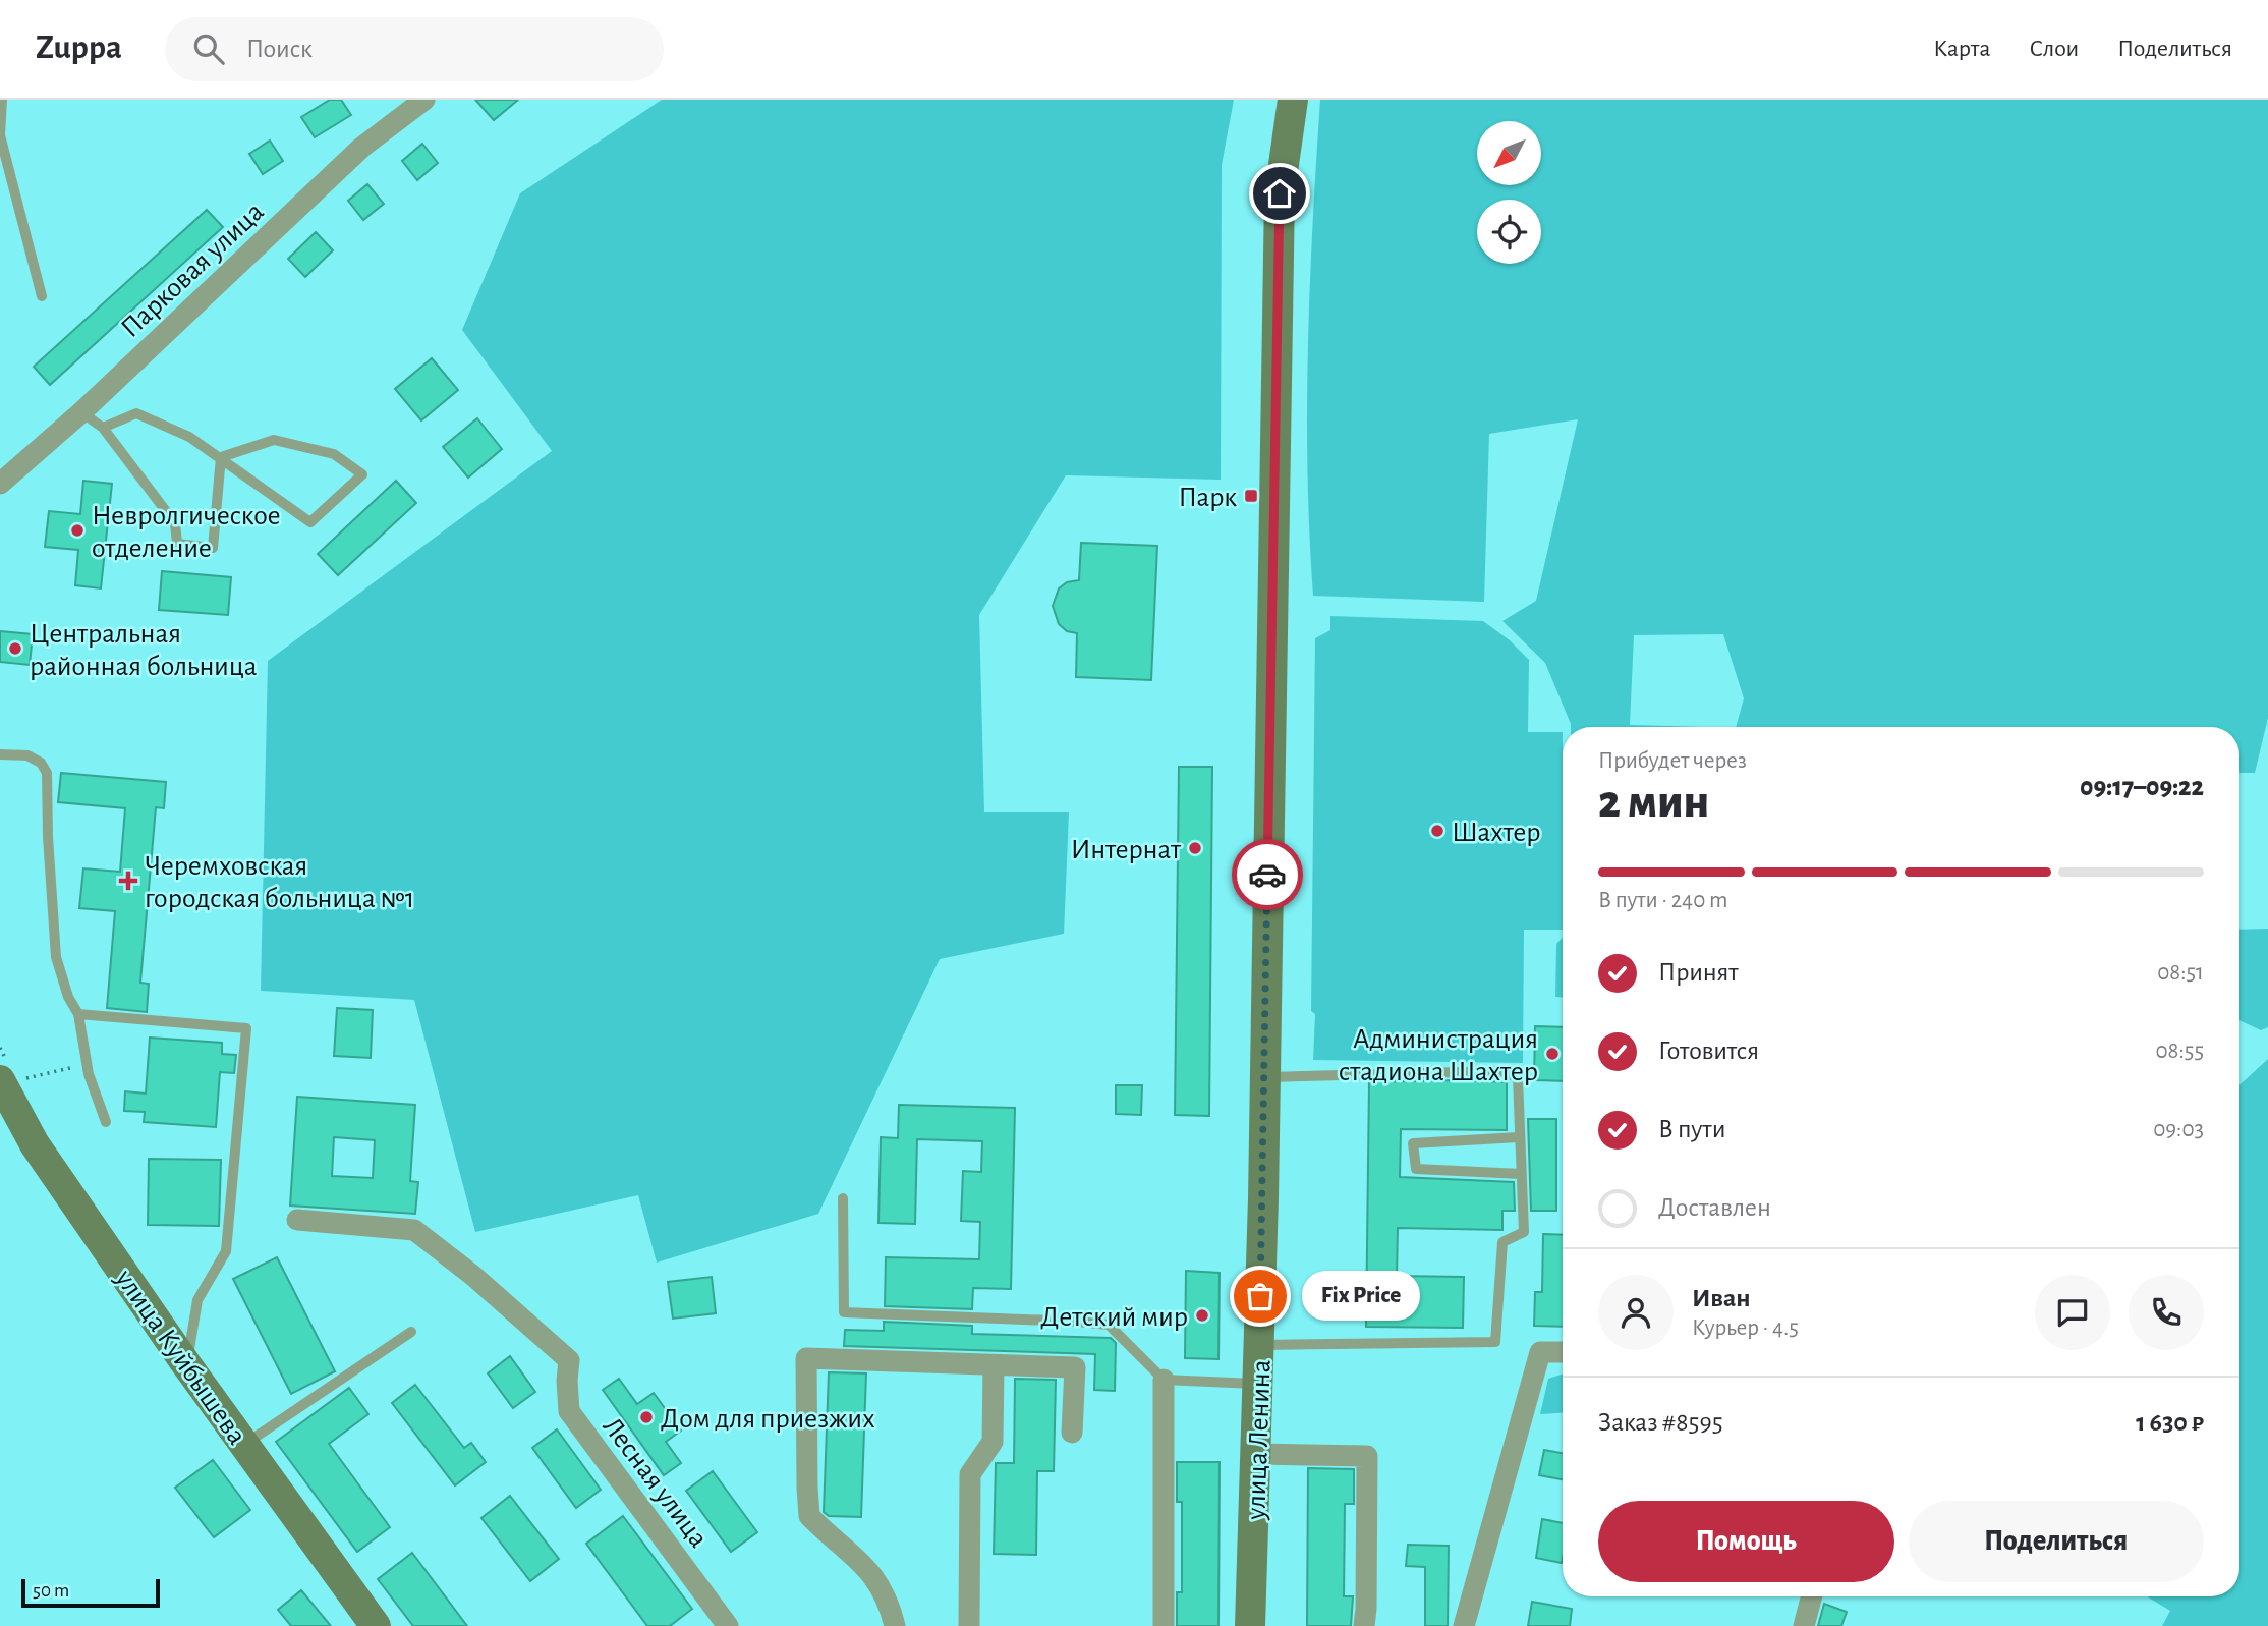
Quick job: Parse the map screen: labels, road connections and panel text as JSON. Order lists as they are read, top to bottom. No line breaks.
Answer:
{"streets":{"main road":["улица Куйбышева","улица Ленина"],"street":["Парковая улица","Лесная улица"]},"places":{"transit":["Парк"],"other":["Невролгическое отделение","Центральная районная больница","Шахтер","Интернат","Администрация стадиона Шахтер","Fix Price","Детский мир","Дом для приезжих"],"health":["Черемховская городская больница №1"]},"scale_bar":"50 m","north":"bottom left","page":{"header":"Zuppa","search":"Поиск","nav":["Карта","Слои","Поделиться"],"heading":["2 мин","Прибудет через","09:17–09:22"],"panel":["Иван","Курьер · 4.5","Заказ #8595","1 630 ₽"],"bar":"В пути · 240 m","list":[["Принят","08:51"],["Готовится","08:55"],["В пути","09:03"],"Доставлен"],"bubble":"Fix Price","buttons":["Помощь","Поделиться"],"scale":"50 m"}}
